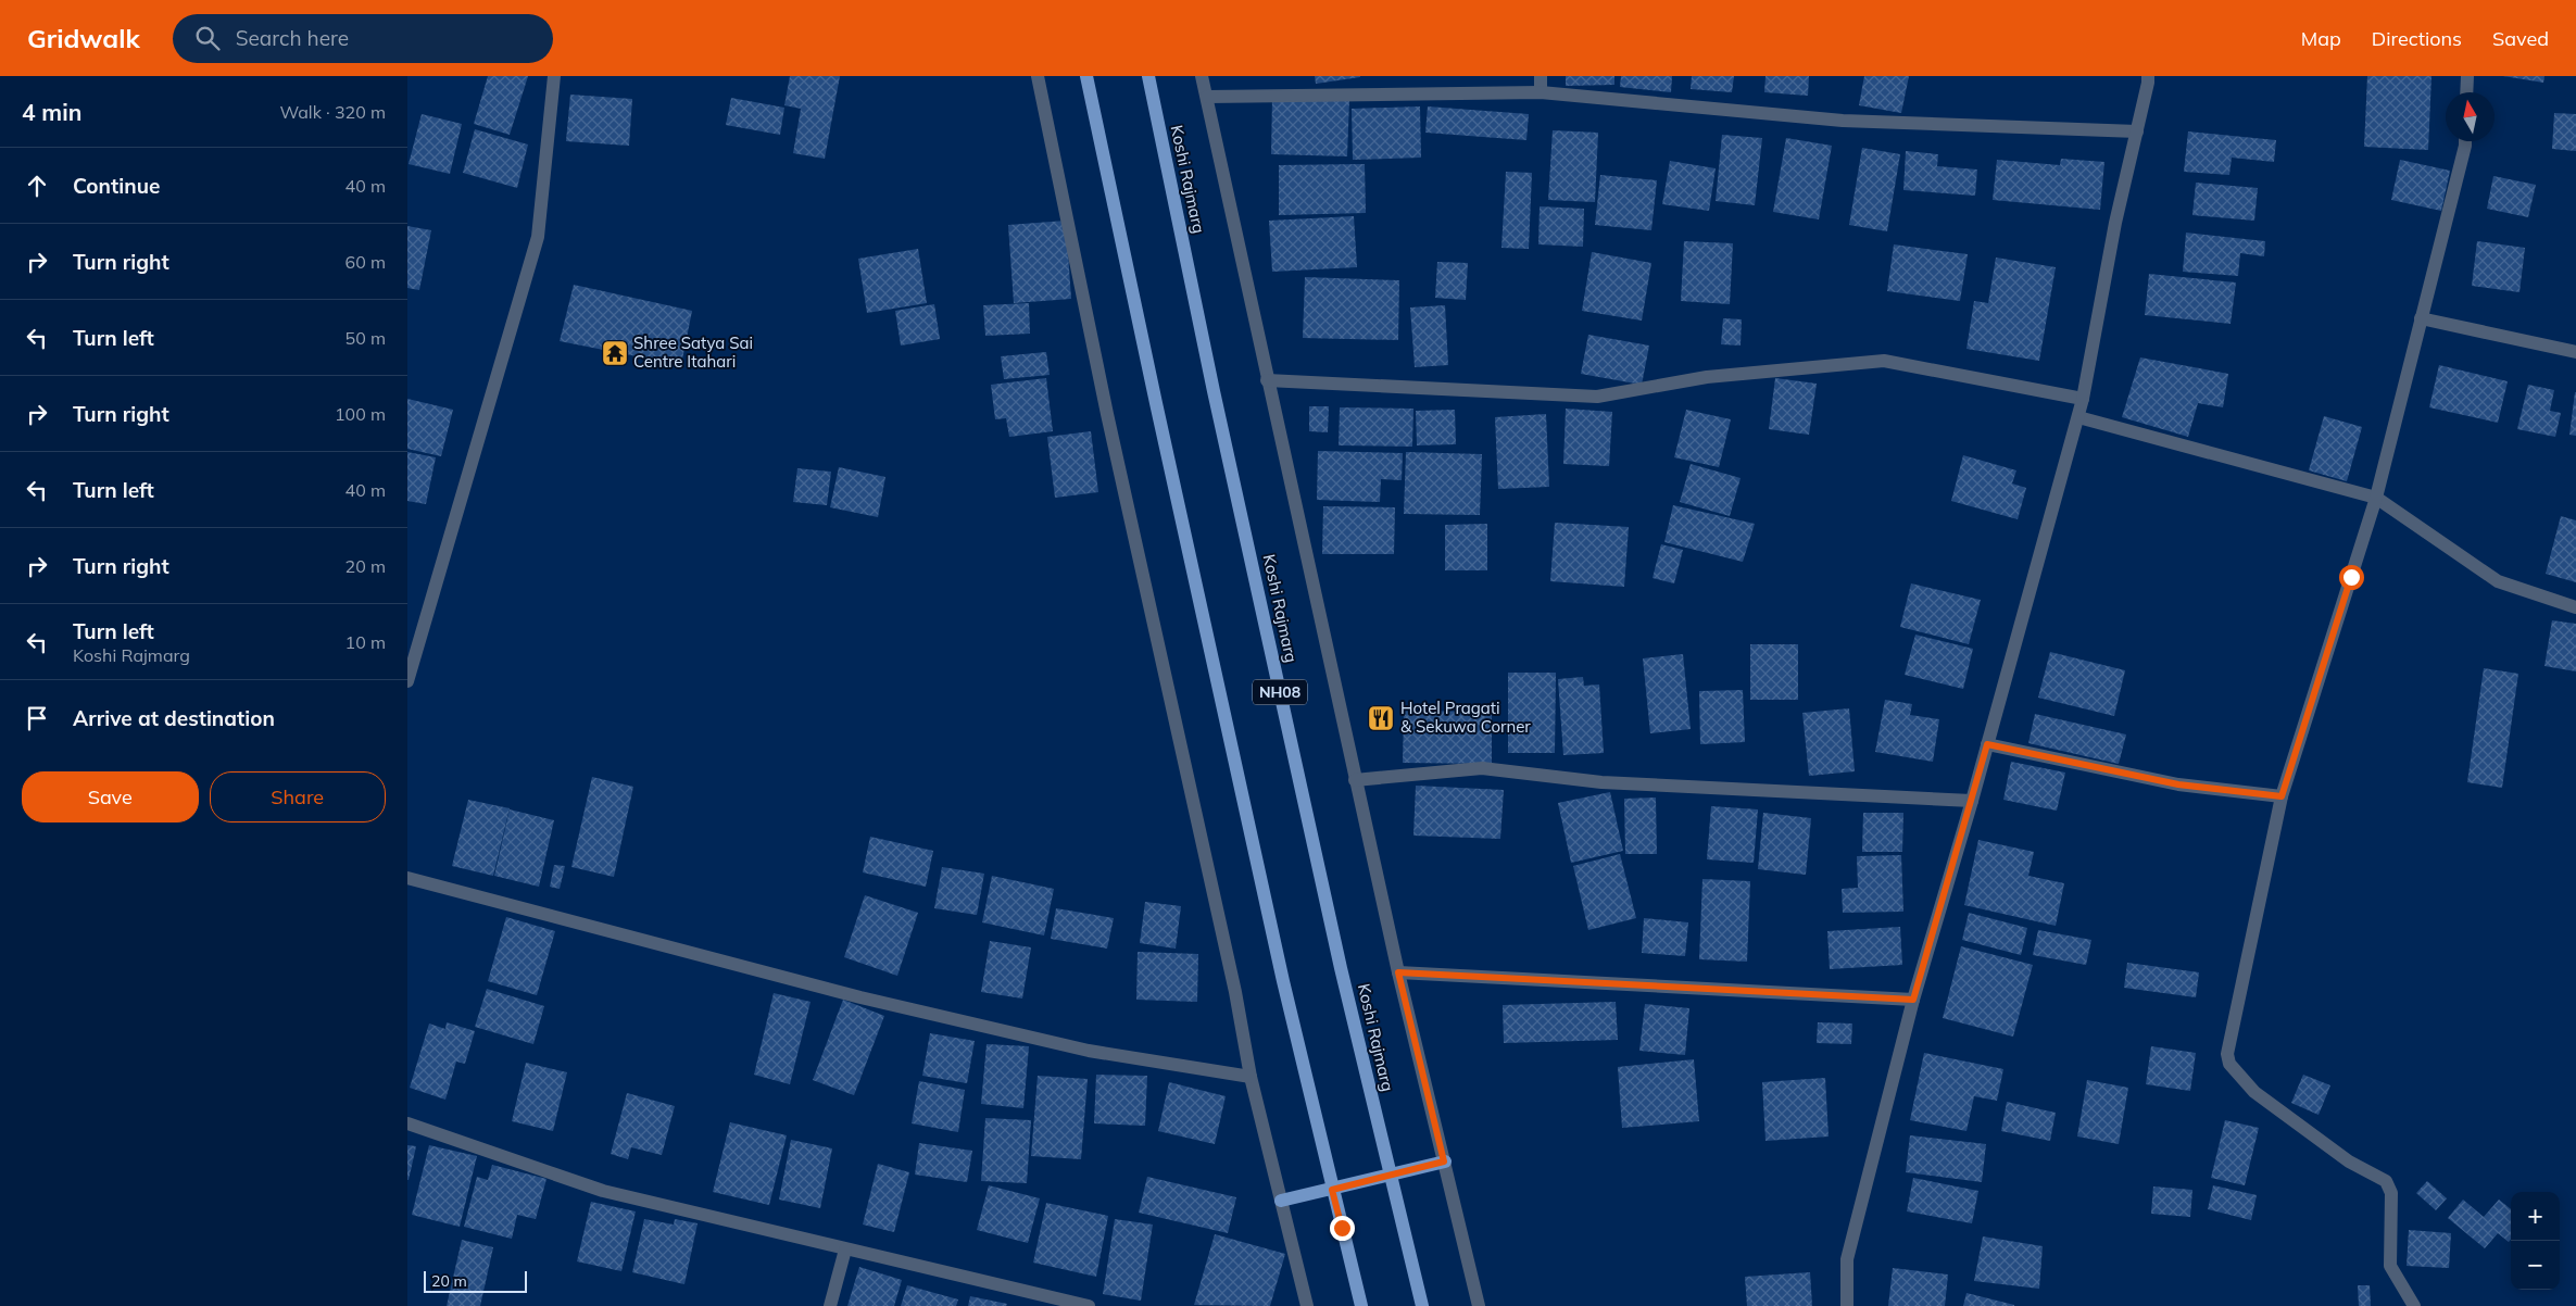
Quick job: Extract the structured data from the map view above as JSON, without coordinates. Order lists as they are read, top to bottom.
{
  "streets": {
    "main road": ["Koshi Rajmarg", "NH08"]
  },
  "places": {
    "temple": ["Shree Satya Sai Centre Itahari"],
    "restaurant": ["Hotel Pragati & Sekuwa Corner"]
  },
  "scale_bar": "20 m",
  "north": "top",
  "page": {
    "header": "Gridwalk",
    "search": "Search here",
    "nav": ["Map", "Directions", "Saved"],
    "heading": ["4 min", "Walk · 320 m"],
    "list": [
      ["Continue", "40 m"],
      ["Turn right", "60 m"],
      ["Turn left", "50 m"],
      ["Turn right", "100 m"],
      ["Turn left", "40 m"],
      ["Turn right", "20 m"],
      ["Turn left", "Koshi Rajmarg", "10 m"],
      "Arrive at destination"
    ],
    "buttons": ["Save", "Share"],
    "map_buttons": ["+", "−"],
    "scale": "20 m"
  }
}
